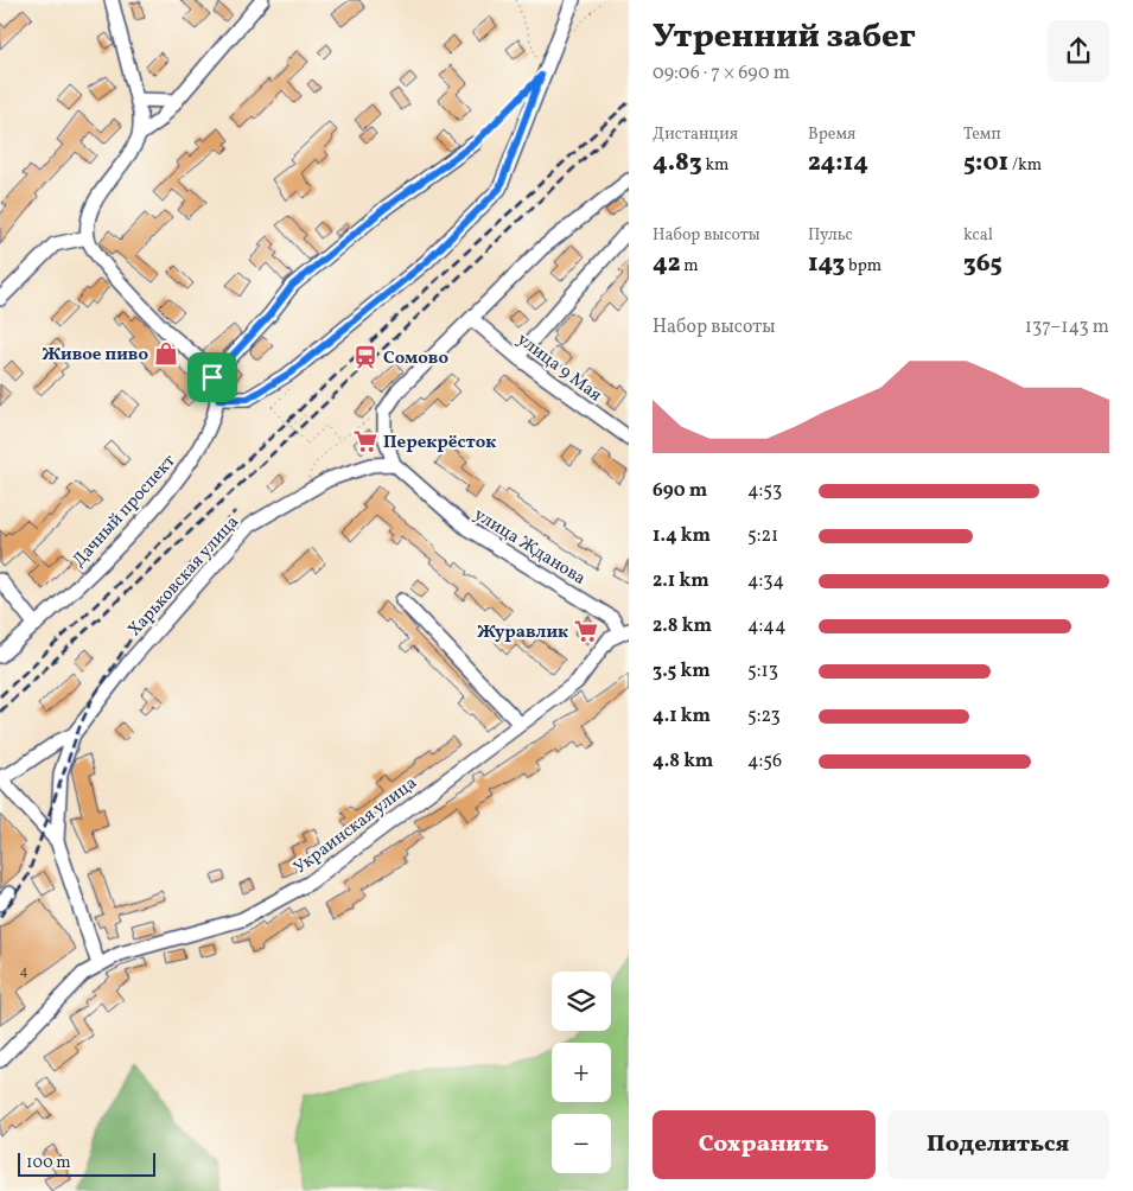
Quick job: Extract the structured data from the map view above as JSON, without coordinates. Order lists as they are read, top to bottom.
{
  "streets": {
    "street": [
      "улица 9 Мая",
      "Дачный проспект",
      "улица Жданова",
      "Харьковская улица",
      "Украинская улица"
    ]
  },
  "crossings": [
    ["улица Жданова", "Харьковская улица"],
    ["улица Жданова", "Украинская улица"]
  ],
  "places": {
    "shop": ["Живое пиво"],
    "station": ["Сомово"],
    "supermarket": ["Перекрёсток", "Журавлик"]
  },
  "house_numbers": ["4"],
  "scale_bar": "100 m",
  "page": {
    "heading": ["Утренний забег", "09:06 · 7 × 690 m"],
    "stats": [
      ["Дистанция", "4.83 km"],
      ["Время", "24:14"],
      ["Темп", "5:01 /km"],
      ["Набор высоты", "42 m"],
      ["Пульс", "143 bpm"],
      ["kcal", "365"]
    ],
    "chart": ["Набор высоты", "137–143 m"],
    "list": [
      {
        "name": "690 m",
        "note": "4:53"
      },
      {
        "name": "1.4 km",
        "note": "5:21"
      },
      {
        "name": "2.1 km",
        "note": "4:34"
      },
      {
        "name": "2.8 km",
        "note": "4:44"
      },
      {
        "name": "3.5 km",
        "note": "5:13"
      },
      {
        "name": "4.1 km",
        "note": "5:23"
      },
      {
        "name": "4.8 km",
        "note": "4:56"
      }
    ],
    "map_buttons": ["+", "−"],
    "buttons": ["Сохранить", "Поделиться"],
    "scale": "100 m"
  }
}
